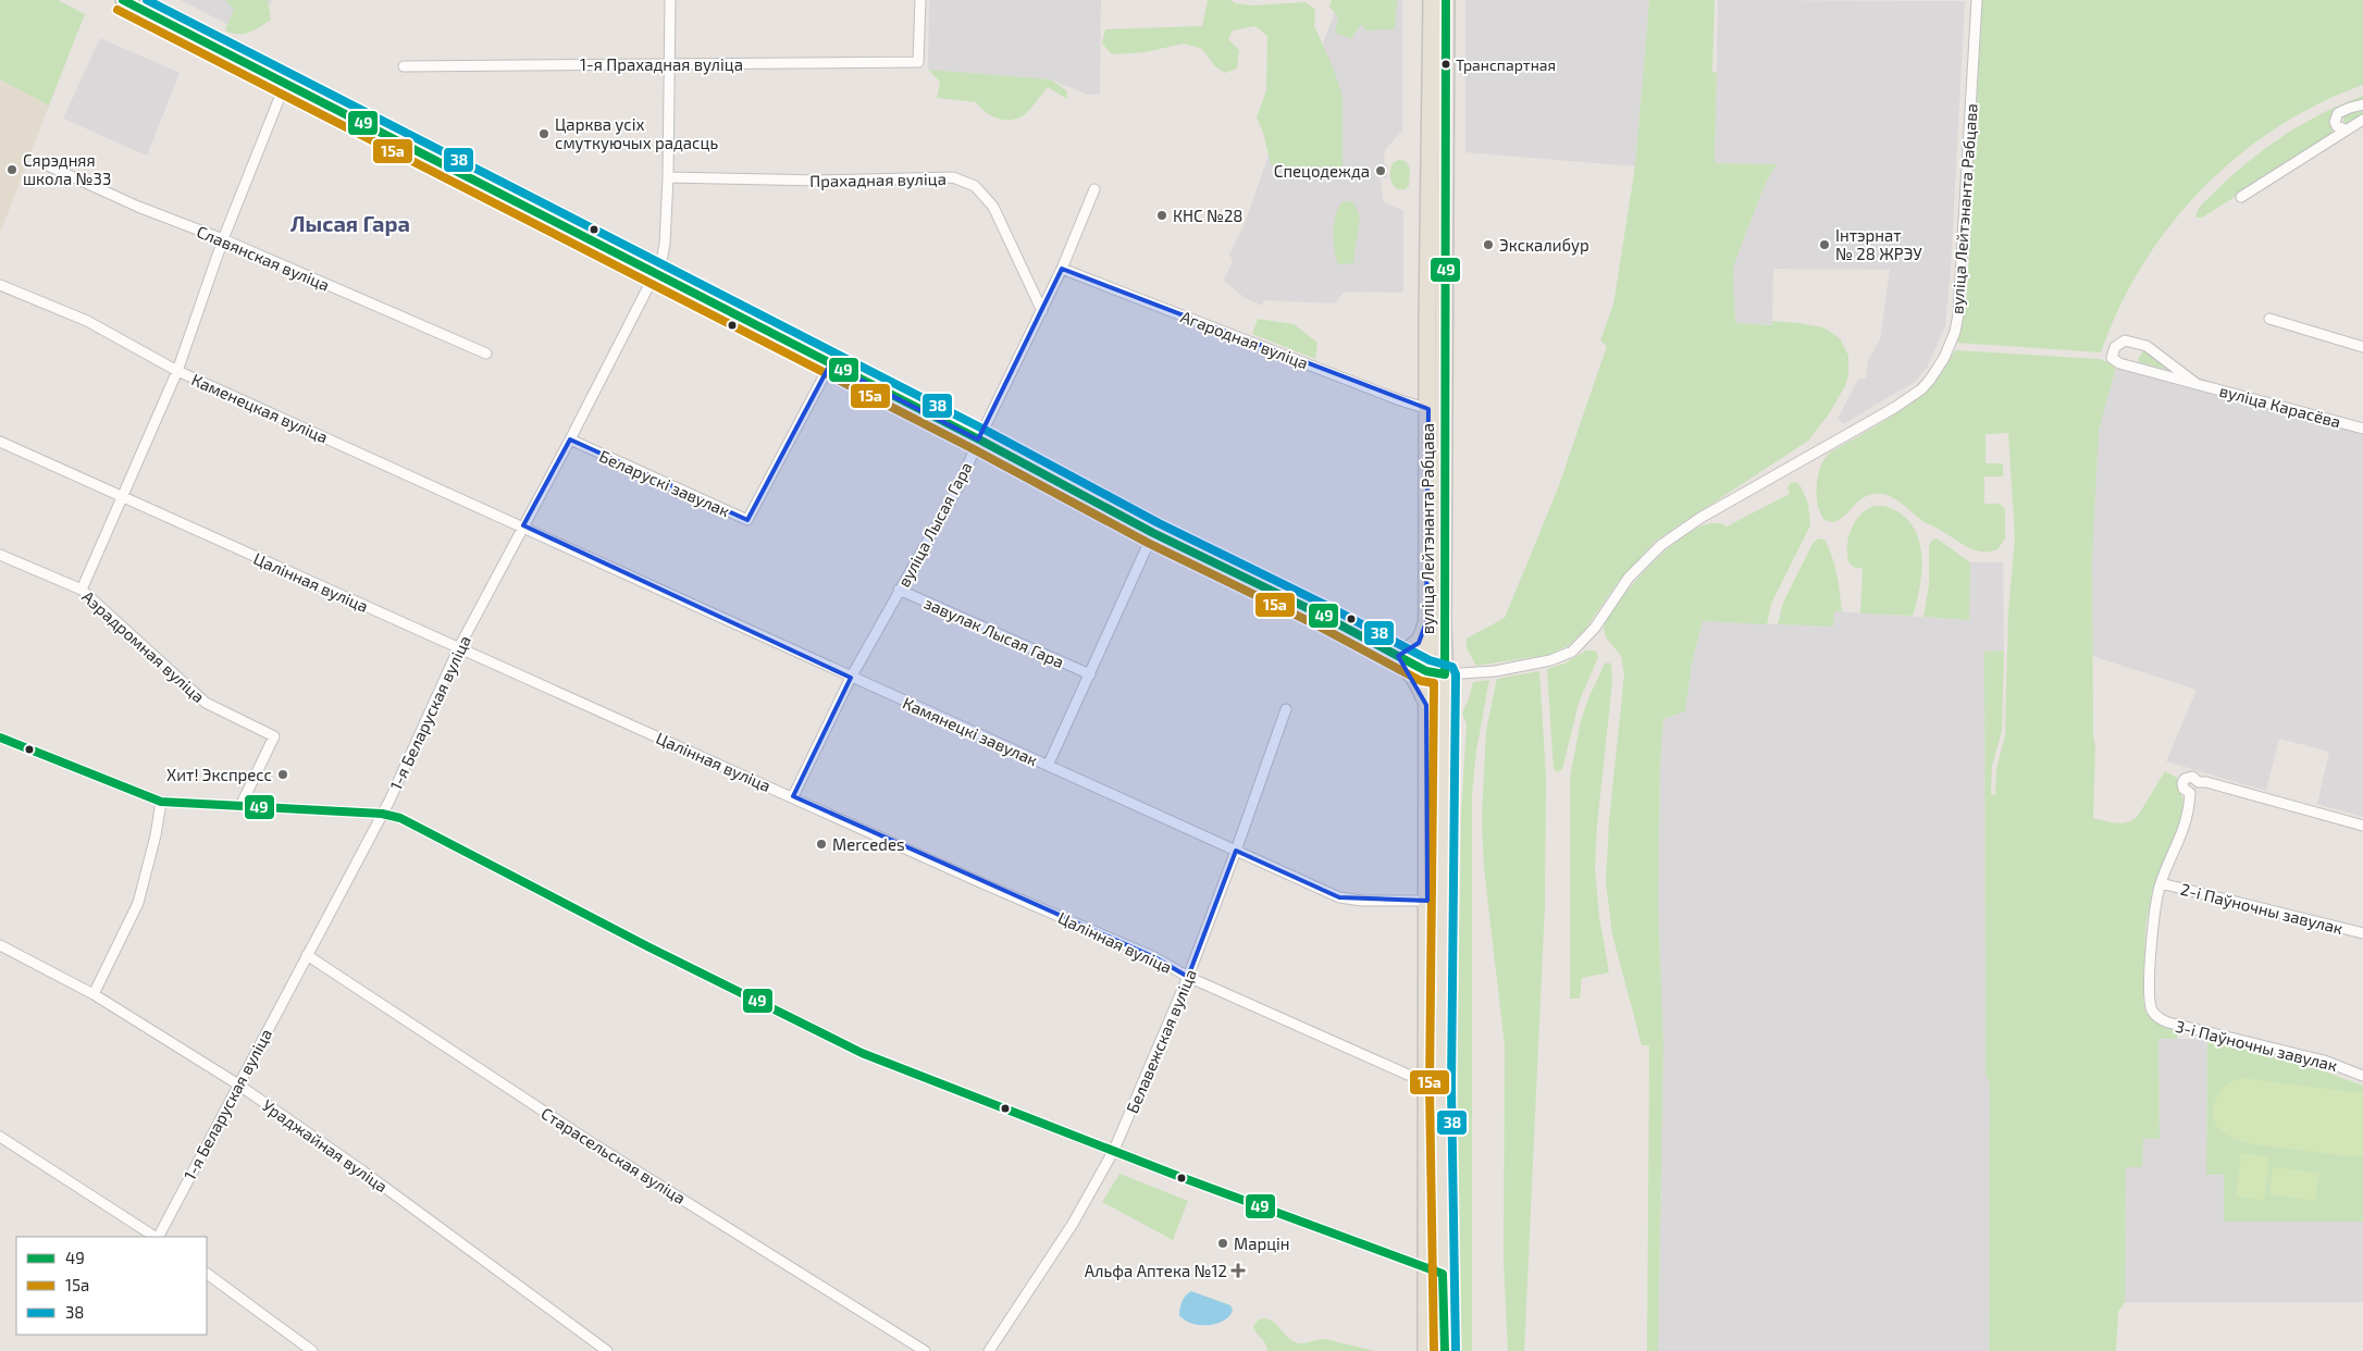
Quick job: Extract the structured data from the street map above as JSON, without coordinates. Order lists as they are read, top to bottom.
{
  "streets": {
    "highway": ["вуліца Лейтэнанта Рабцава"],
    "street": [
      "1-я Прахадная вуліца",
      "Прахадная вуліца",
      "Славянская вуліца",
      "Агародная вуліца",
      "вуліца Карасёва",
      "Каменецкая вуліца",
      "Беларускі завулак",
      "вуліца Лысая Гара",
      "Цалінная вуліца",
      "завулак Лысая Гара",
      "Аэрадромная вуліца",
      "1-я Беларуская вуліца",
      "Камянецкі завулак",
      "2-і Паўночны завулак",
      "Белавежская вуліца",
      "3-і Паўночны завулак",
      "Ураджайная вуліца",
      "Старасельская вуліца"
    ]
  },
  "crossings": [
    ["1-я Прахадная вуліца", "1-я Беларуская вуліца"],
    ["Прахадная вуліца", "вуліца Лысая Гара"],
    ["Прахадная вуліца", "1-я Беларуская вуліца"],
    ["вуліца Лейтэнанта Рабцава", "Агародная вуліца"],
    ["вуліца Лейтэнанта Рабцава", "Цалінная вуліца"],
    ["вуліца Лейтэнанта Рабцава", "Камянецкі завулак"],
    ["Агародная вуліца", "вуліца Лысая Гара"],
    ["Каменецкая вуліца", "1-я Беларуская вуліца"],
    ["Каменецкая вуліца", "Камянецкі завулак"],
    ["Беларускі завулак", "1-я Беларуская вуліца"],
    ["вуліца Лысая Гара", "Цалінная вуліца"],
    ["вуліца Лысая Гара", "завулак Лысая Гара"],
    ["вуліца Лысая Гара", "Камянецкі завулак"],
    ["Цалінная вуліца", "1-я Беларуская вуліца"],
    ["Цалінная вуліца", "Белавежская вуліца"],
    ["1-я Беларуская вуліца", "Камянецкі завулак"],
    ["1-я Беларуская вуліца", "Ураджайная вуліца"],
    ["1-я Беларуская вуліца", "Старасельская вуліца"],
    ["Камянецкі завулак", "Белавежская вуліца"],
    ["2-і Паўночны завулак", "3-і Паўночны завулак"]
  ],
  "districts": ["Лысая Гара"],
  "places": {
    "other": [
      "Транспартная",
      "Царква усіх смуткуючых радасць",
      "Сярэдняя школа №33",
      "Спецодежда",
      "КНС №28",
      "Экскалибур",
      "Інтэрнат № 28 ЖРЭУ",
      "Хит! Экспресс",
      "Mercedes",
      "Марцін"
    ],
    "health": ["Альфа Аптека №12"]
  },
  "lines": ["transit line 49", "transit line 38", "transit line 15а"],
  "legend": ["49", "15а", "38"]
}
